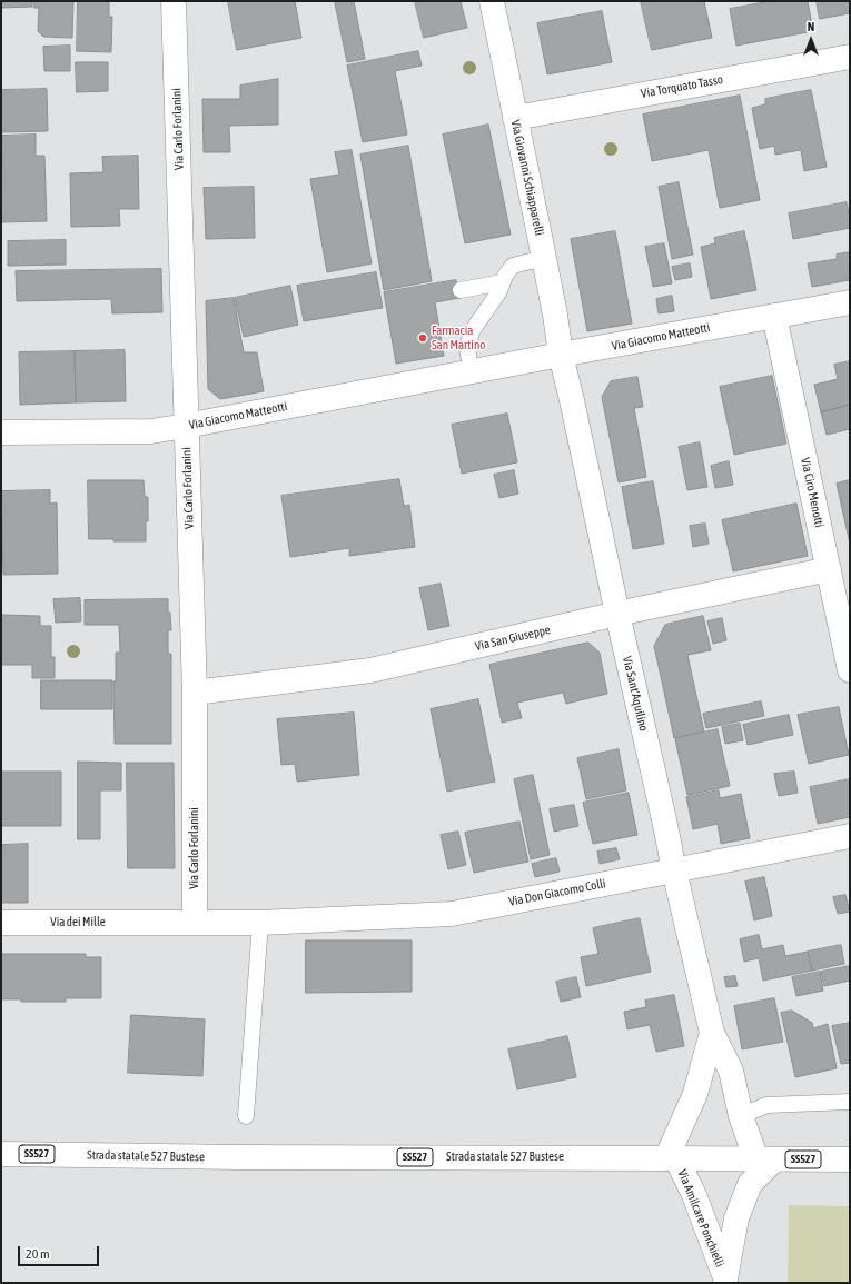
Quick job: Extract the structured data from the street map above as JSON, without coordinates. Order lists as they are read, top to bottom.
{
  "streets": {
    "street": [
      "Via Torquato Tasso",
      "Via Carlo Forlanini",
      "Via Giovanni Schiapparelli",
      "Via Giacomo Matteotti",
      "Via Ciro Menotti",
      "Via San Giuseppe",
      "Via Sant'Aquilino",
      "Via Don Giacomo Colli",
      "Via dei Mille",
      "SS527",
      "Strada statale 527 Bustese",
      "Via Amilcare Ponchielli"
    ]
  },
  "crossings": [
    ["Via Torquato Tasso", "Via Giovanni Schiapparelli"],
    ["Via Carlo Forlanini", "Via Giacomo Matteotti"],
    ["Via Carlo Forlanini", "Via San Giuseppe"],
    ["Via Carlo Forlanini", "Via Don Giacomo Colli"],
    ["Via Giovanni Schiapparelli", "Via Giacomo Matteotti"],
    ["Via Giovanni Schiapparelli", "Via Sant'Aquilino"],
    ["Via Giacomo Matteotti", "Via Ciro Menotti"],
    ["Via Giacomo Matteotti", "Via Sant'Aquilino"],
    ["Via Ciro Menotti", "Via San Giuseppe"],
    ["Via San Giuseppe", "Via Sant'Aquilino"],
    ["Via Sant'Aquilino", "Via Don Giacomo Colli"],
    ["Via Sant'Aquilino", "Strada statale 527 Bustese"],
    ["Via Sant'Aquilino", "Via Amilcare Ponchielli"],
    ["Via Don Giacomo Colli", "Via dei Mille"],
    ["Strada statale 527 Bustese", "Via Amilcare Ponchielli"]
  ],
  "places": ["Farmacia San Martino"],
  "scale_bar": "20 m",
  "north": "top"
}
